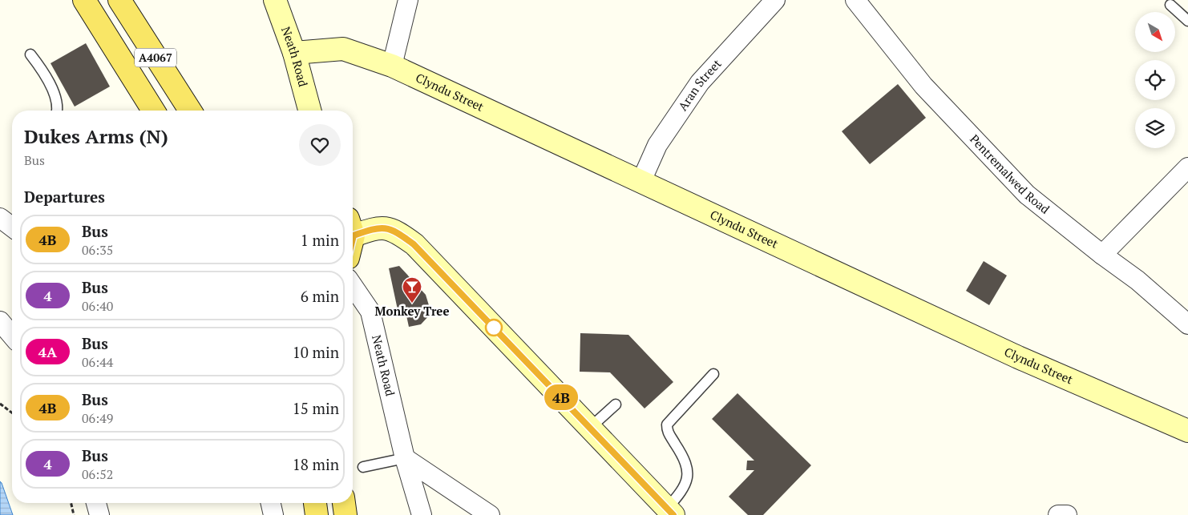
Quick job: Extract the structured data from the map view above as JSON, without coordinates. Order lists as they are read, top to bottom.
{
  "streets": {
    "main road": ["A4067"],
    "street": [
      "Neath Road",
      "Aran Street",
      "Clyndu Street",
      "Pentremalwed Road"
    ]
  },
  "crossings": [
    ["Neath Road", "Clyndu Street"],
    ["Aran Street", "Clyndu Street"]
  ],
  "places": {
    "bar": ["Monkey Tree"]
  },
  "lines": ["bus line 4B"],
  "north": "bottom right",
  "page": {
    "on_map": "4B",
    "heading": [
      ["Dukes Arms (N)", "Bus"],
      "Departures"
    ],
    "list": [
      {
        "mark": "4B",
        "name": "Bus",
        "note": "06:35",
        "value": "1 min"
      },
      {
        "mark": "4",
        "name": "Bus",
        "note": "06:40",
        "value": "6 min"
      },
      {
        "mark": "4A",
        "name": "Bus",
        "note": "06:44",
        "value": "10 min"
      },
      {
        "mark": "4B",
        "name": "Bus",
        "note": "06:49",
        "value": "15 min"
      },
      {
        "mark": "4",
        "name": "Bus",
        "note": "06:52",
        "value": "18 min"
      }
    ]
  }
}
